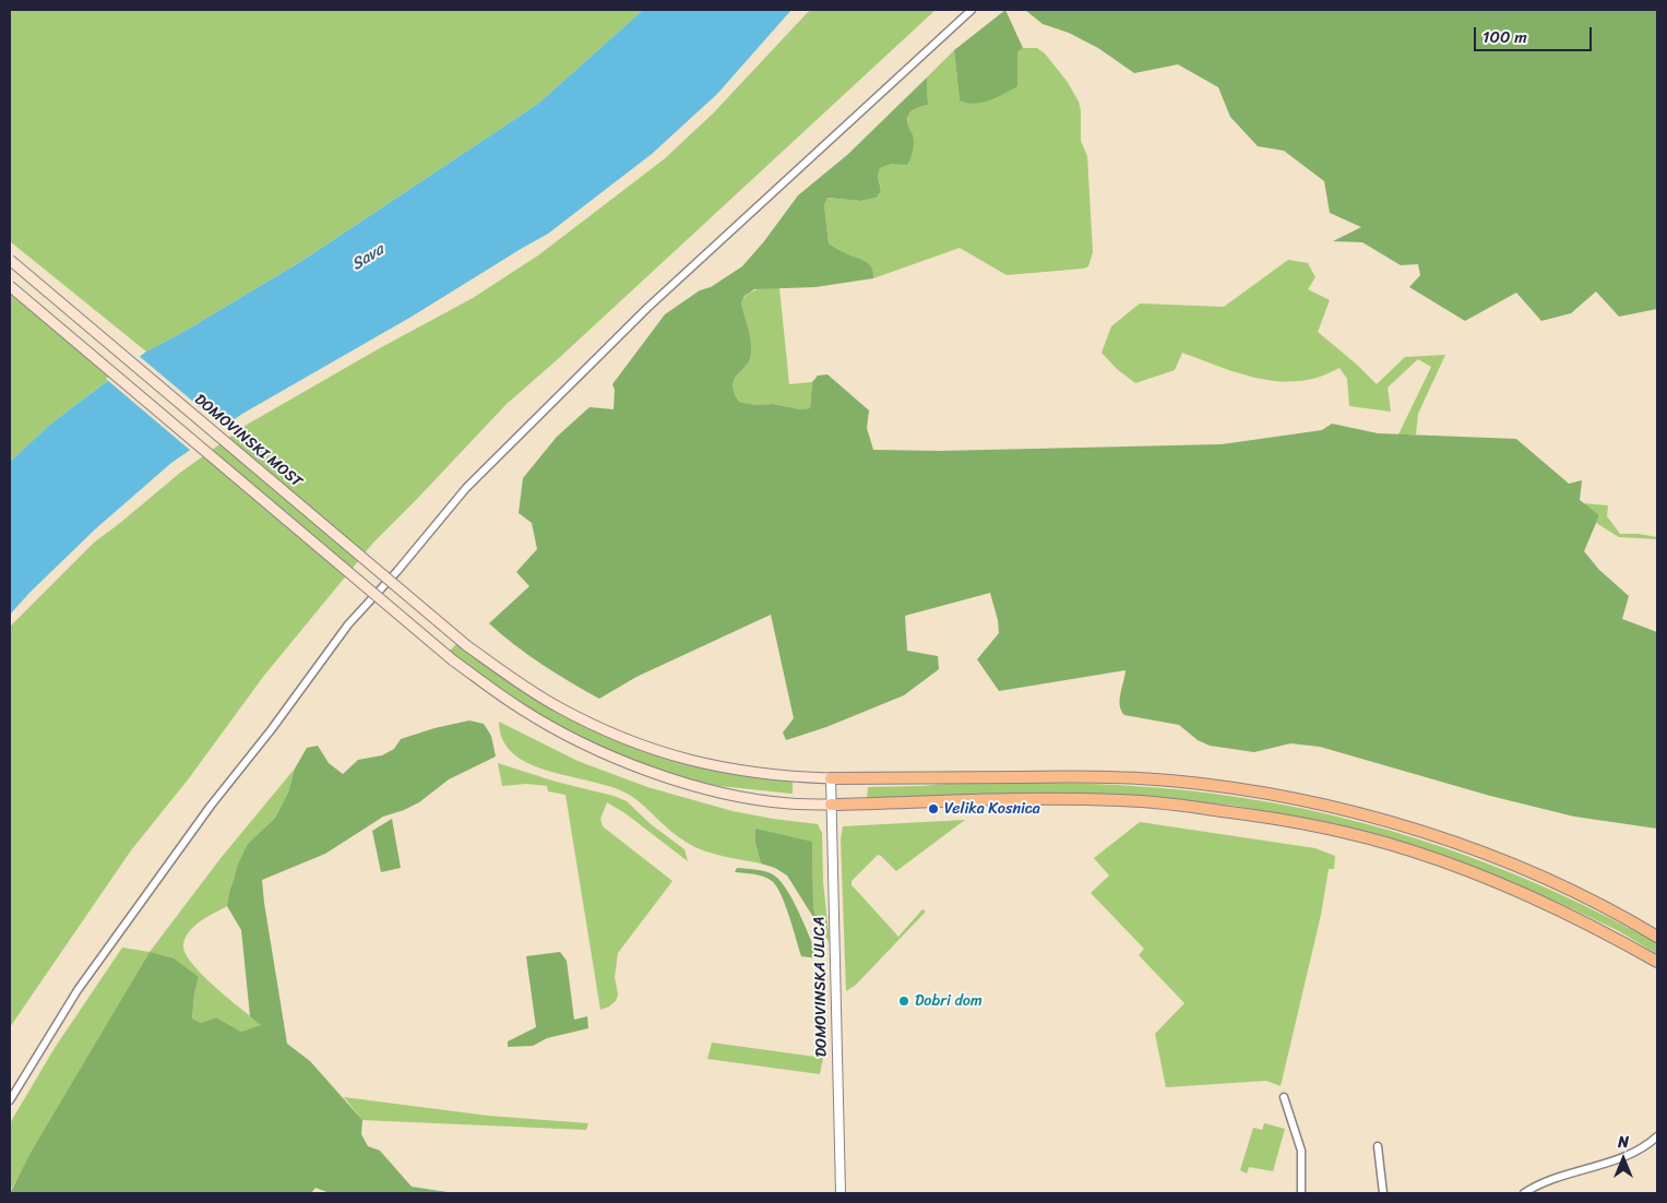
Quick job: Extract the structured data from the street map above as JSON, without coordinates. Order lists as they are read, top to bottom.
{
  "streets": {
    "main road": ["DOMOVINSKI MOST"],
    "street": ["DOMOVINSKA ULICA"]
  },
  "crossings": [
    ["DOMOVINSKI MOST", "DOMOVINSKA ULICA"]
  ],
  "water": ["Sava"],
  "places": ["Velika Kosnica", "Dobri dom"],
  "scale_bar": "100 m",
  "north": "top"
}
